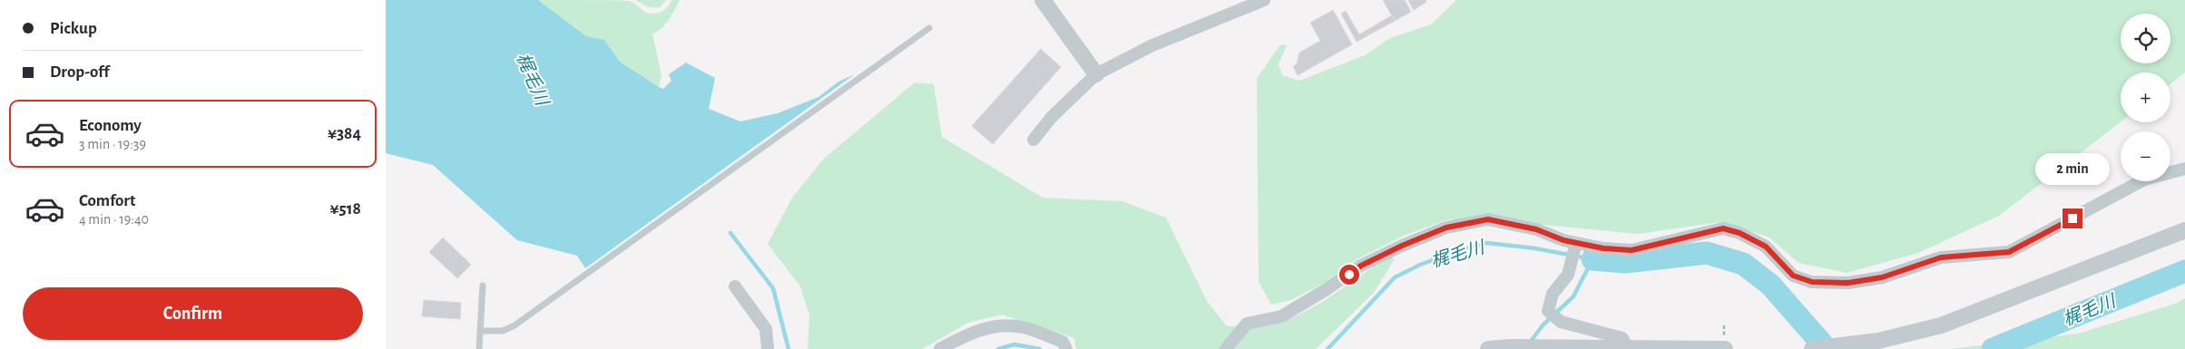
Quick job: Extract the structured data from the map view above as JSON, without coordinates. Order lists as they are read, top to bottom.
{
  "water": ["梶毛川"],
  "page": {
    "banner": ["Pickup", "Drop-off"],
    "map_buttons": ["+", "−"],
    "list": [
      {
        "name": "Economy",
        "note": "3 min · 19:39",
        "value": "¥384"
      },
      {
        "name": "Comfort",
        "note": "4 min · 19:40",
        "value": "¥518"
      }
    ],
    "bubble": "2 min",
    "buttons": "Confirm"
  }
}
